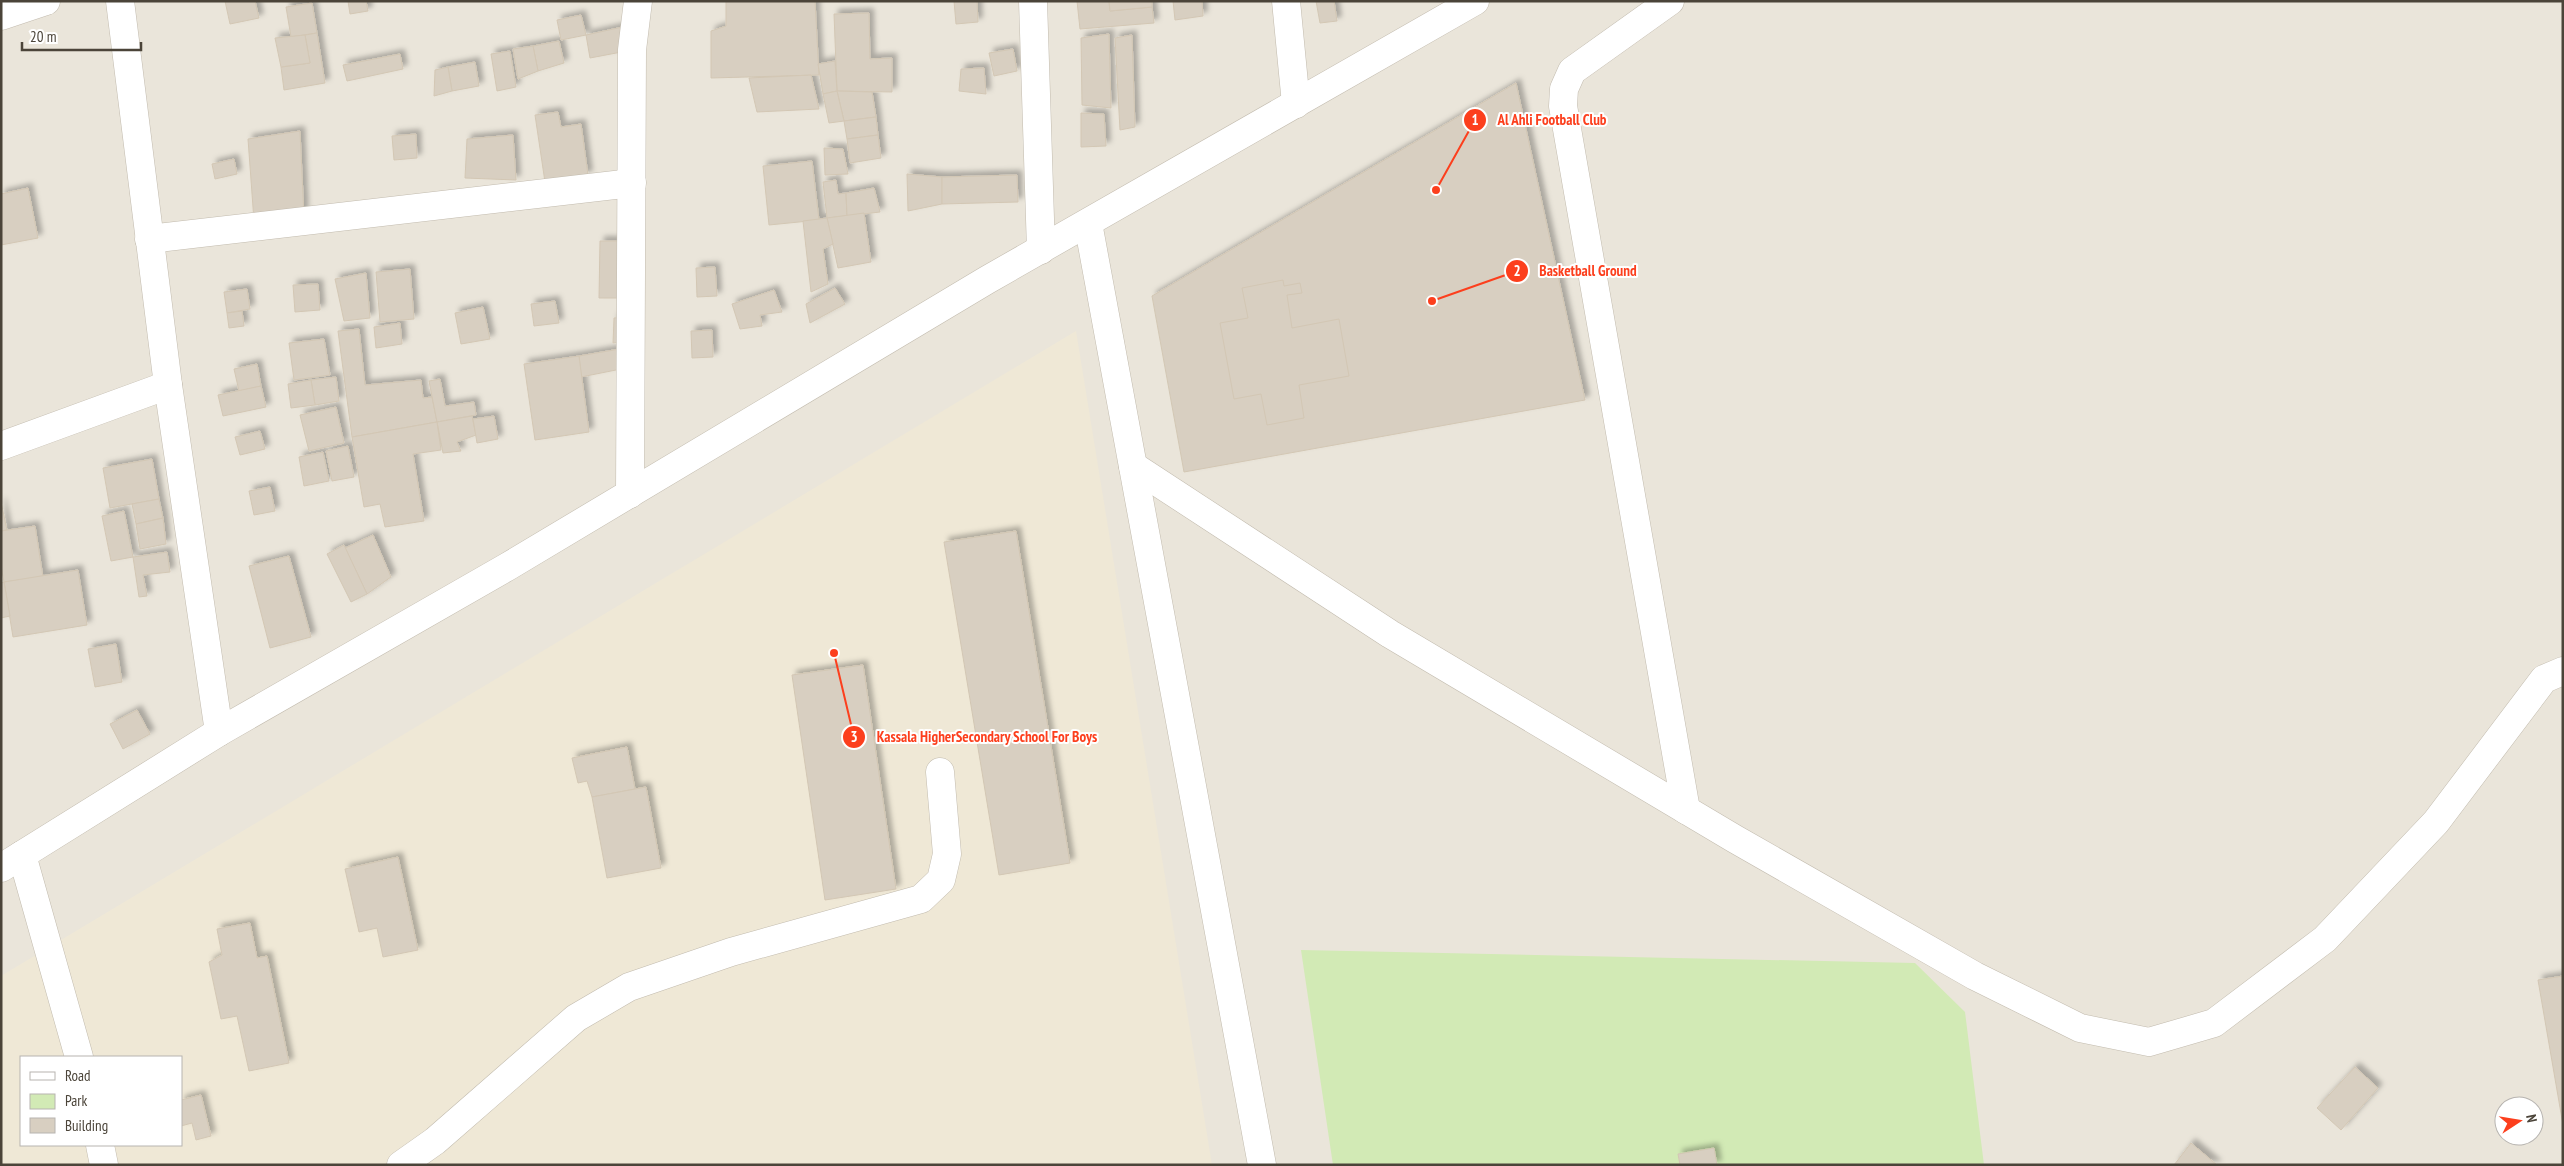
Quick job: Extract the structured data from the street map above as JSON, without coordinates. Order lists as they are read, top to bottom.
{
  "places": ["Al Ahli Football Club", "Basketball Ground", "Kassala HigherSecondary School For Boys"],
  "legend": ["Road", "Park", "Building"],
  "scale_bar": "20 m",
  "north": "right"
}
